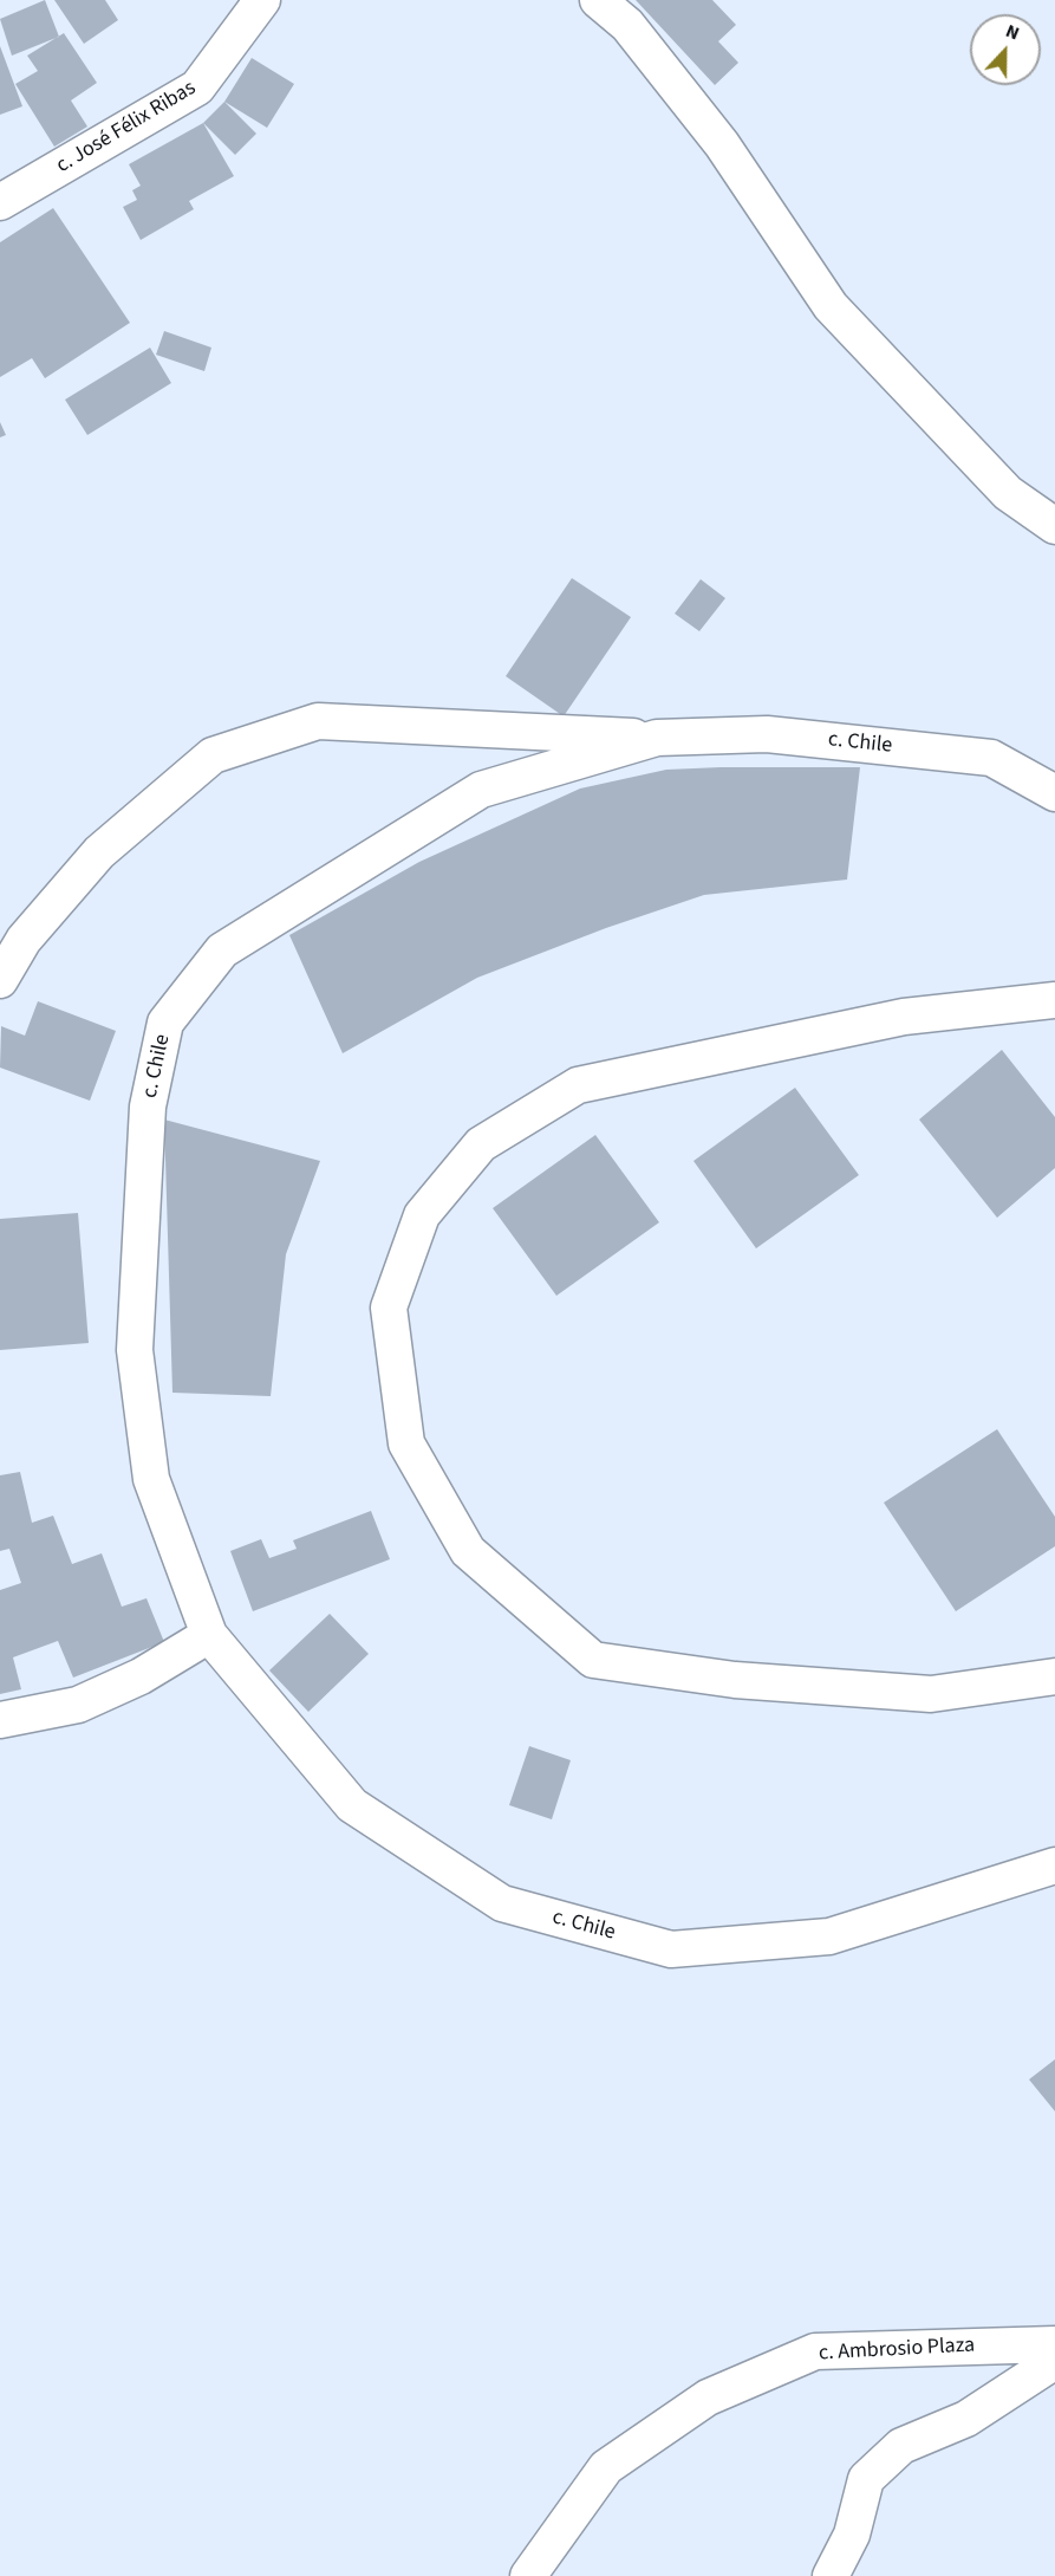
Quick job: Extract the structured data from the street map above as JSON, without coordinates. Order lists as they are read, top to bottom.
{
  "streets": {
    "street": ["c. José Félix Ribas", "c. Chile", "c. Ambrosio Plaza"]
  },
  "north": "top"
}
